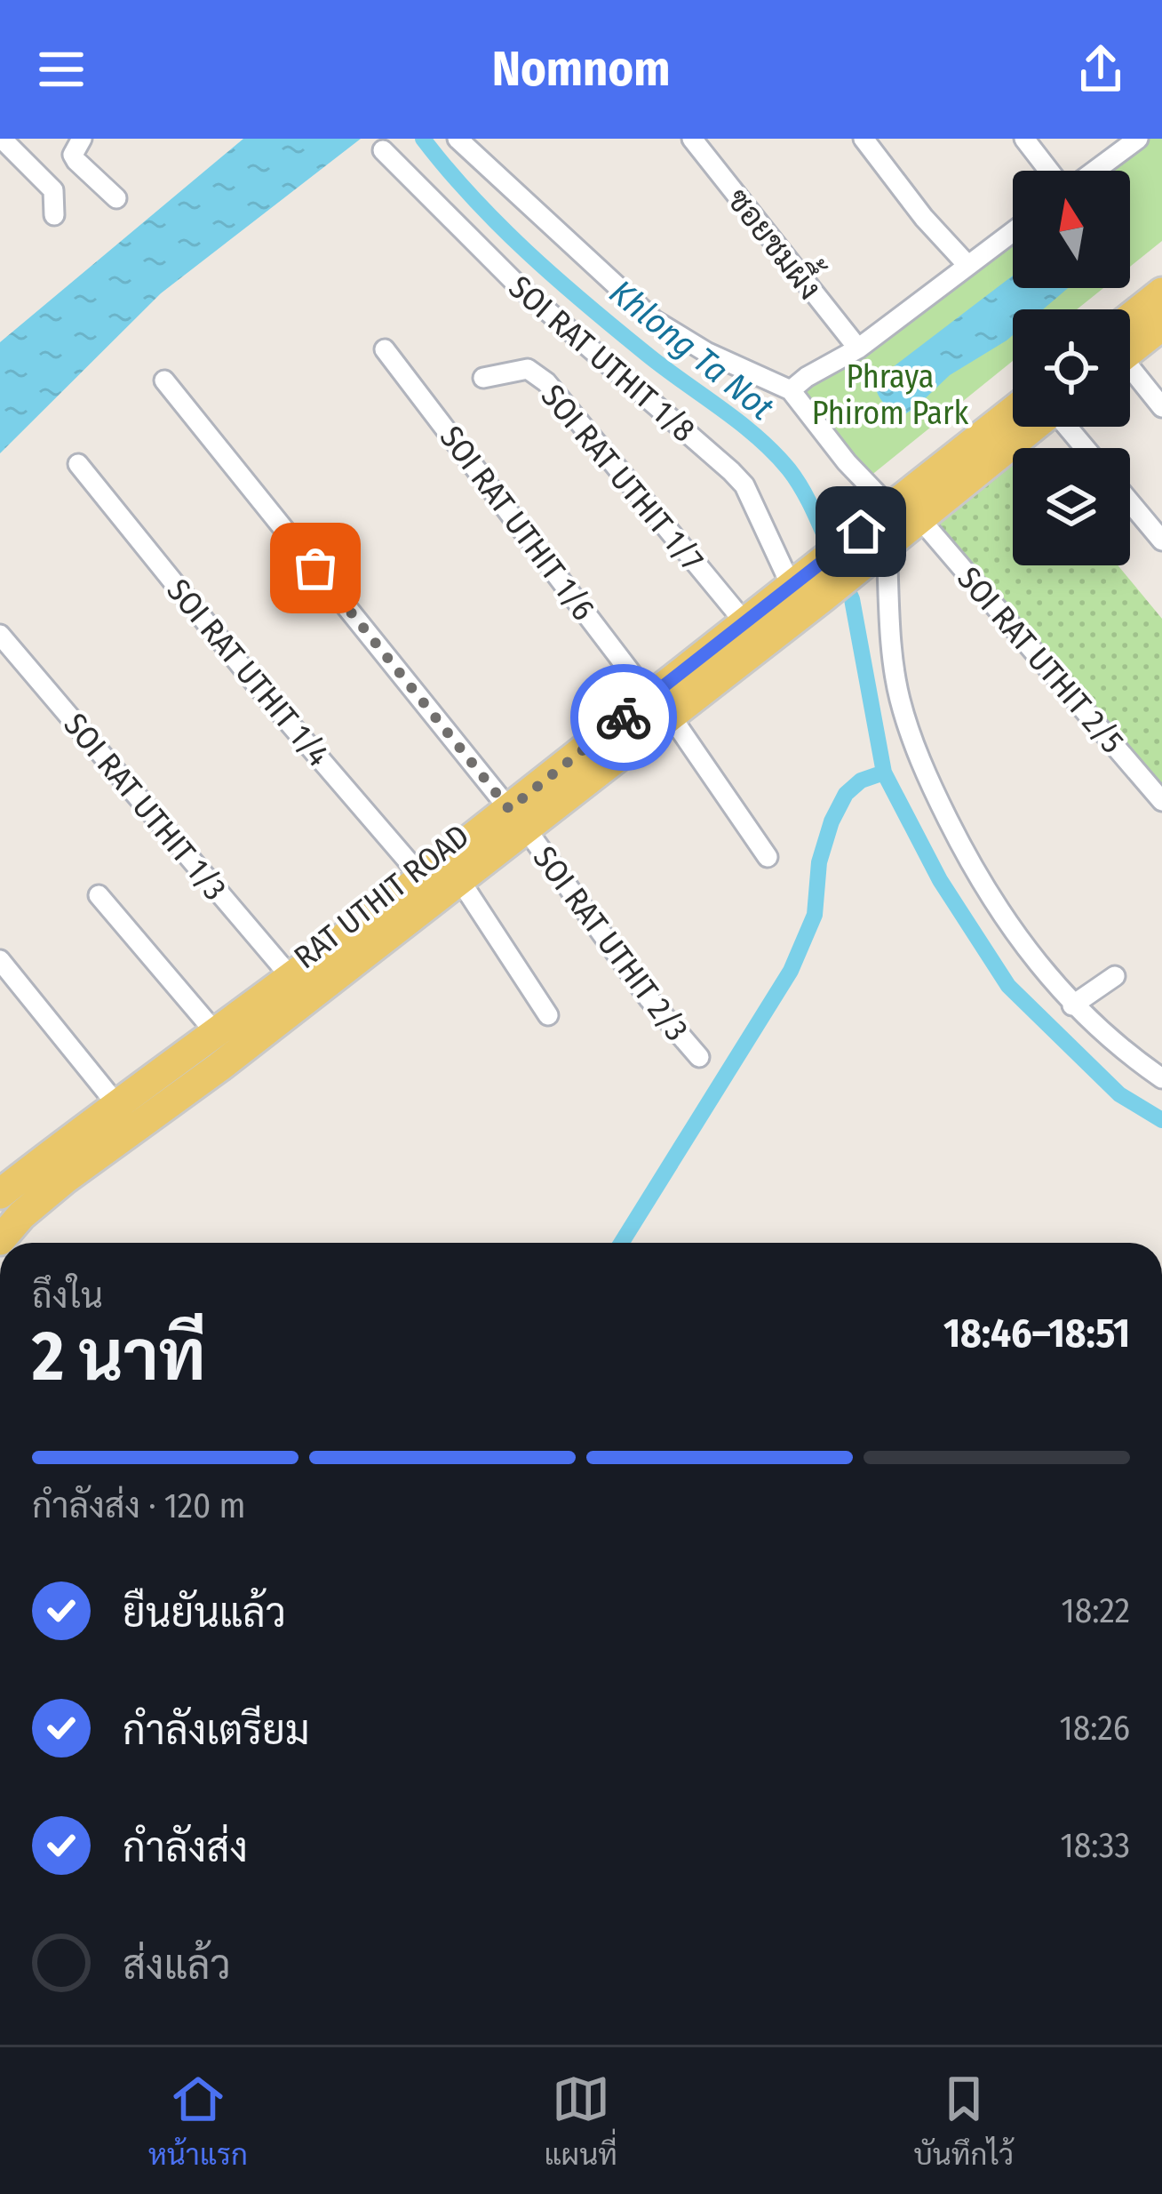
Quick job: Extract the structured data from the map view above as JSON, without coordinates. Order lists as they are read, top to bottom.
{
  "streets": {
    "main road": ["RAT UTHIT ROAD"],
    "street": [
      "ซอยชมผึ้ง",
      "SOI RAT UTHIT 1/8",
      "SOI RAT UTHIT 1/7",
      "SOI RAT UTHIT 1/6",
      "SOI RAT UTHIT 2/5",
      "SOI RAT UTHIT 1/4",
      "SOI RAT UTHIT 1/3",
      "SOI RAT UTHIT 2/3"
    ]
  },
  "crossings": [
    ["SOI RAT UTHIT 1/8", "RAT UTHIT ROAD"],
    ["SOI RAT UTHIT 1/7", "RAT UTHIT ROAD"],
    ["SOI RAT UTHIT 1/6", "RAT UTHIT ROAD"],
    ["SOI RAT UTHIT 2/5", "RAT UTHIT ROAD"],
    ["SOI RAT UTHIT 1/4", "RAT UTHIT ROAD"],
    ["SOI RAT UTHIT 1/3", "RAT UTHIT ROAD"],
    ["RAT UTHIT ROAD", "SOI RAT UTHIT 2/3"]
  ],
  "water": ["Khlong Ta Not"],
  "parks": ["Phraya Phirom Park"],
  "north": "top",
  "page": {
    "header": "Nomnom",
    "heading": ["2 นาที", "ถึงใน", "18:46–18:51"],
    "bar": "กำลังส่ง · 120 m",
    "list": [
      ["ยืนยันแล้ว", "18:22"],
      ["กำลังเตรียม", "18:26"],
      ["กำลังส่ง", "18:33"],
      "ส่งแล้ว"
    ],
    "tabs": ["หน้าแรก", "แผนที่", "บันทึกไว้"]
  }
}
